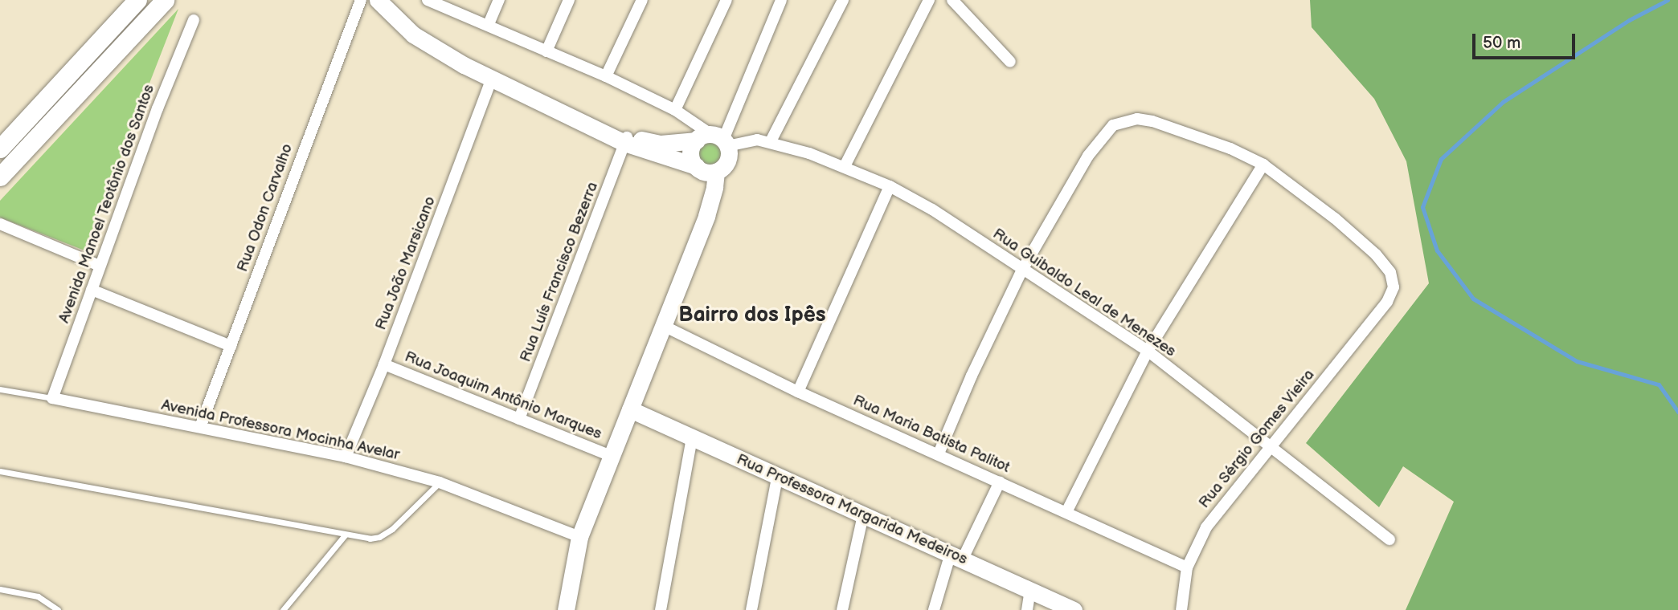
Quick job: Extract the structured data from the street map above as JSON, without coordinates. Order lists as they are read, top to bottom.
{
  "streets": {
    "main road": ["Rua Professora Margarida Medeiros"],
    "street": [
      "Avenida Manoel Teotônio dos Santos",
      "Rua Odon Carvalho",
      "Rua João Marsicano",
      "Rua Luís Francisco Bezerra",
      "Rua Guibaldo Leal de Menezes",
      "Rua Joaquim Antônio Marques",
      "Avenida Professora Mocinha Avelar",
      "Rua Maria Batista Palitot",
      "Rua Sérgio Gomes Vieira"
    ]
  },
  "crossings": [
    ["Avenida Manoel Teotônio dos Santos", "Avenida Professora Mocinha Avelar"],
    ["Rua Odon Carvalho", "Avenida Professora Mocinha Avelar"],
    ["Rua João Marsicano", "Rua Joaquim Antônio Marques"],
    ["Rua João Marsicano", "Avenida Professora Mocinha Avelar"],
    ["Rua Luís Francisco Bezerra", "Rua Joaquim Antônio Marques"],
    ["Rua Guibaldo Leal de Menezes", "Rua Sérgio Gomes Vieira"],
    ["Rua Maria Batista Palitot", "Rua Sérgio Gomes Vieira"]
  ],
  "districts": ["Bairro dos Ipês"],
  "scale_bar": "50 m"
}
